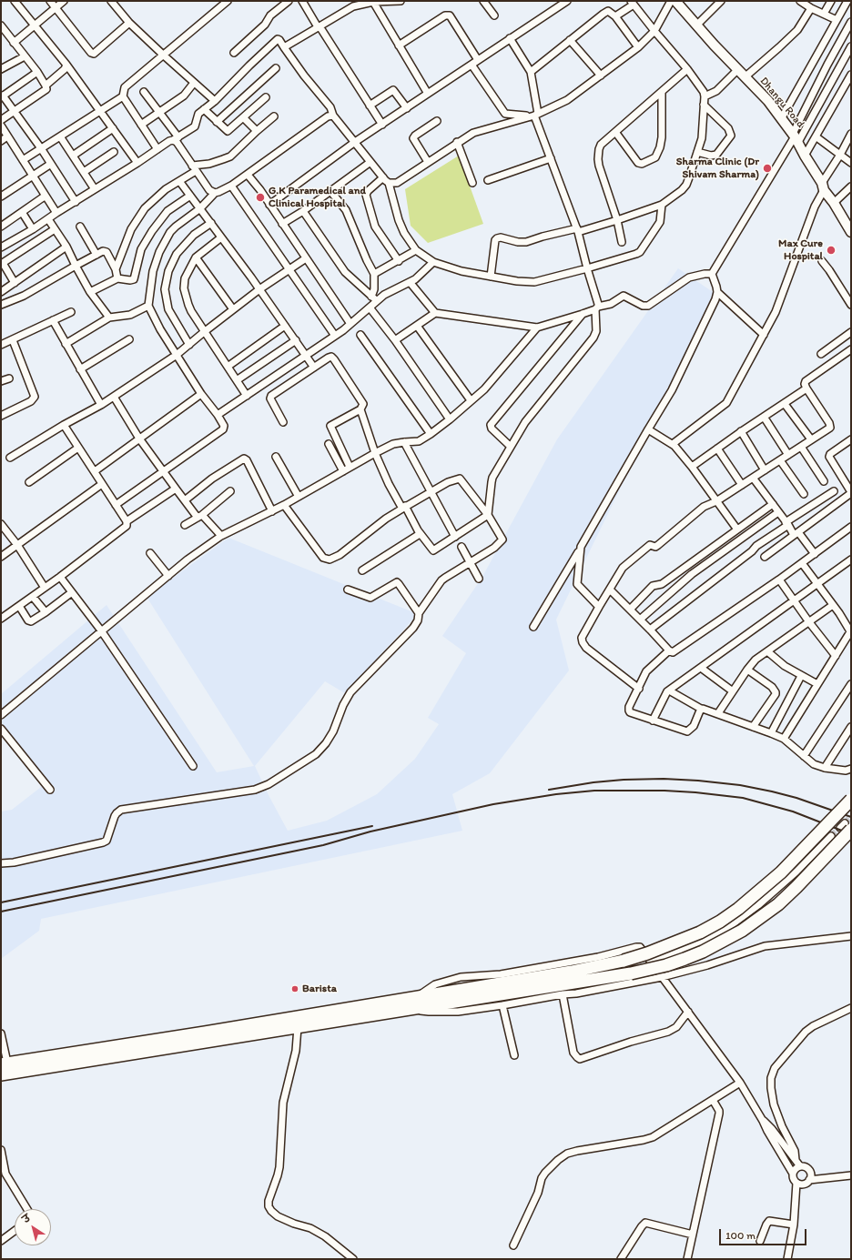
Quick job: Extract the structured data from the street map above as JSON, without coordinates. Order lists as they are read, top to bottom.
{
  "streets": {
    "street": ["Dhangu Road"]
  },
  "places": [
    "Sharma Clinic (Dr Shivam Sharma)",
    "G.K Paramedical and Clinical Hospital",
    "Max Cure Hospital",
    "Barista"
  ],
  "scale_bar": "100 m",
  "north": "top left"
}
